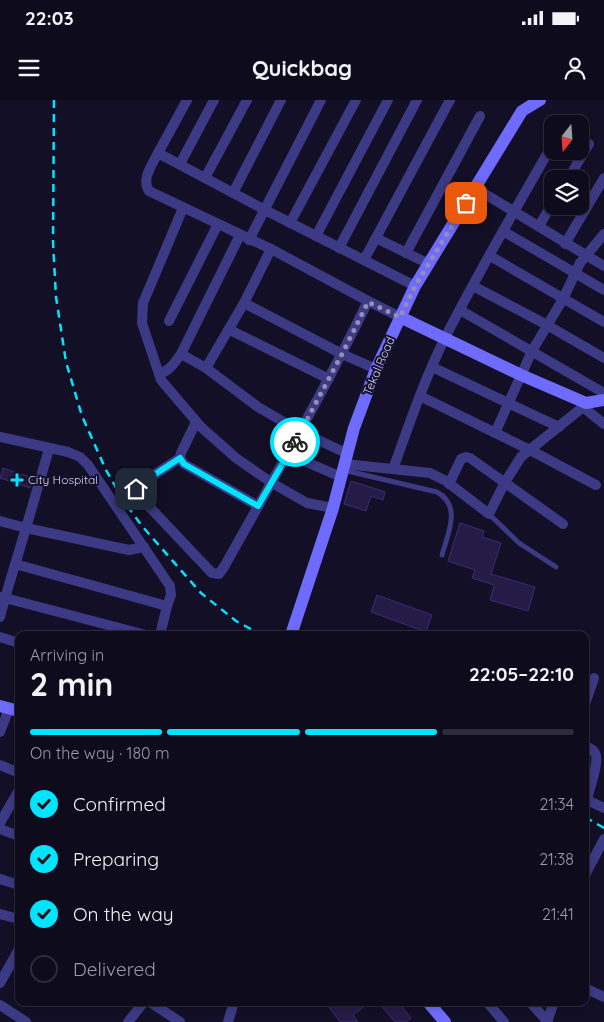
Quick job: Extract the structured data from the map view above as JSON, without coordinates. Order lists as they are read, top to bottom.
{
  "streets": {
    "main road": ["Tekal Road"]
  },
  "places": {
    "health": ["City Hospital"]
  },
  "north": "bottom",
  "page": {
    "status": "22:03",
    "header": "Quickbag",
    "heading": ["2 min", "Arriving in", "22:05–22:10"],
    "bar": "On the way · 180 m",
    "list": [
      ["Confirmed", "21:34"],
      ["Preparing", "21:38"],
      ["On the way", "21:41"],
      "Delivered"
    ]
  }
}
